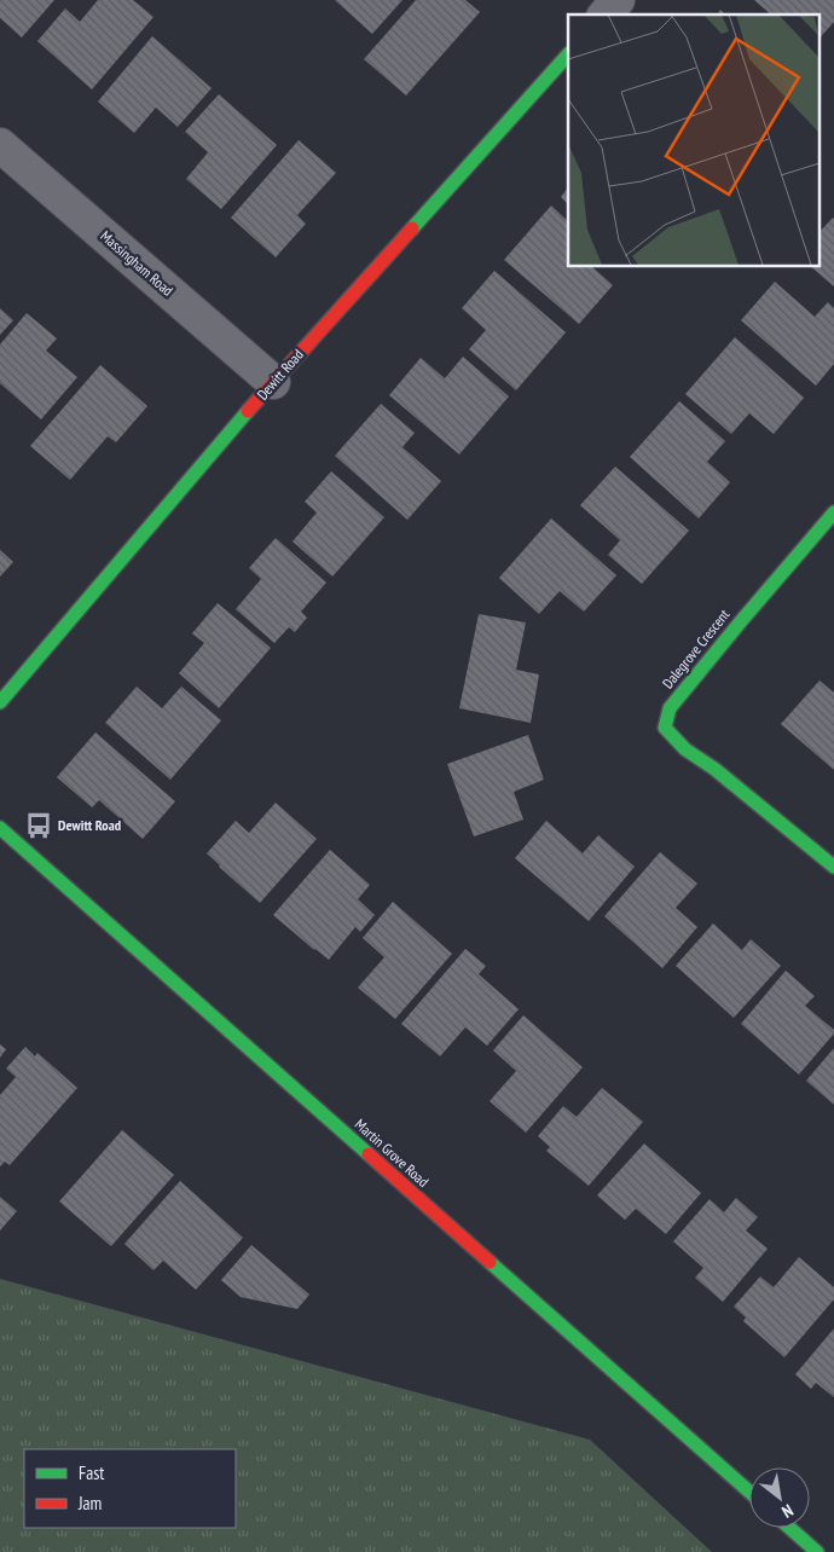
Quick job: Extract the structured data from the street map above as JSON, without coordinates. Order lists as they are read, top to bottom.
{
  "streets": {
    "street": [
      "Massingham Road",
      "Dewitt Road",
      "Dalegrove Crescent",
      "Martin Grove Road"
    ]
  },
  "crossings": [
    ["Massingham Road", "Dewitt Road"]
  ],
  "places": {
    "bus stop": ["Dewitt Road"]
  },
  "legend": ["Fast", "Jam"],
  "north": "bottom right"
}
